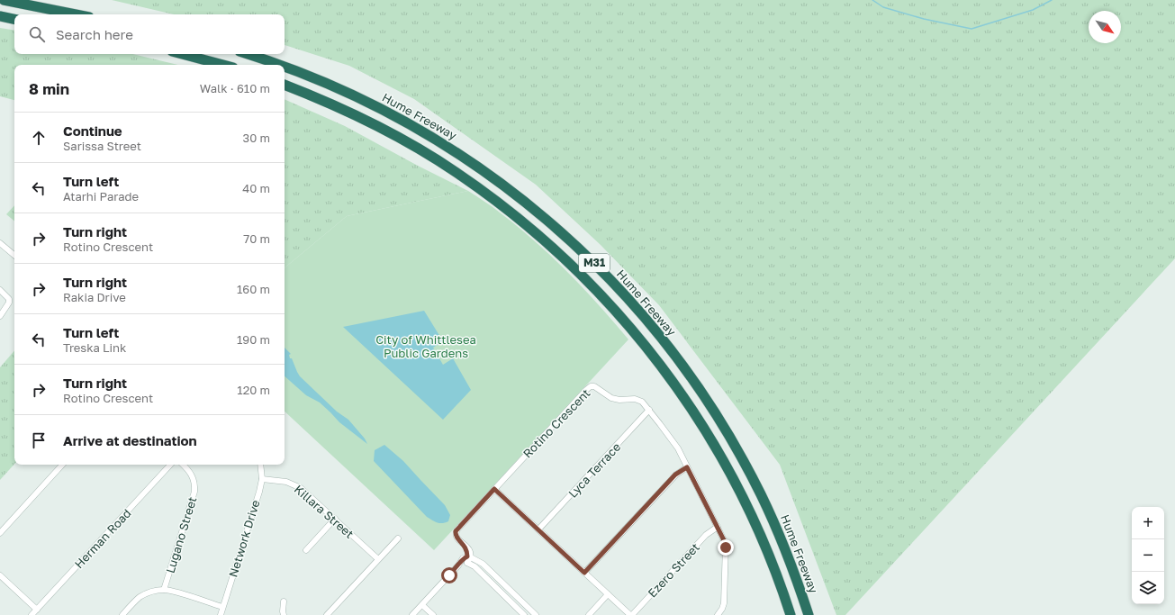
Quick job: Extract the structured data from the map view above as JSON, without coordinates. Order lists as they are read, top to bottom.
{
  "streets": {
    "highway": ["Hume Freeway", "M31"],
    "street": [
      "Rotino Crescent",
      "Lyca Terrace",
      "Killara Street",
      "Lugano Street",
      "Herman Road",
      "Network Drive",
      "Ezero Street"
    ]
  },
  "crossings": [
    ["Rotino Crescent", "Lyca Terrace"],
    ["Rotino Crescent", "Ezero Street"],
    ["Killara Street", "Network Drive"]
  ],
  "parks": ["City of Whittlesea Public Gardens"],
  "north": "bottom right",
  "page": {
    "search": "Search here",
    "heading": ["8 min", "Walk · 610 m"],
    "list": [
      ["Continue", "Sarissa Street", "30 m"],
      ["Turn left", "Atarhi Parade", "40 m"],
      ["Turn right", "Rotino Crescent", "70 m"],
      ["Turn right", "Rakia Drive", "160 m"],
      ["Turn left", "Treska Link", "190 m"],
      ["Turn right", "Rotino Crescent", "120 m"],
      "Arrive at destination"
    ],
    "map_buttons": ["+", "−"]
  }
}
